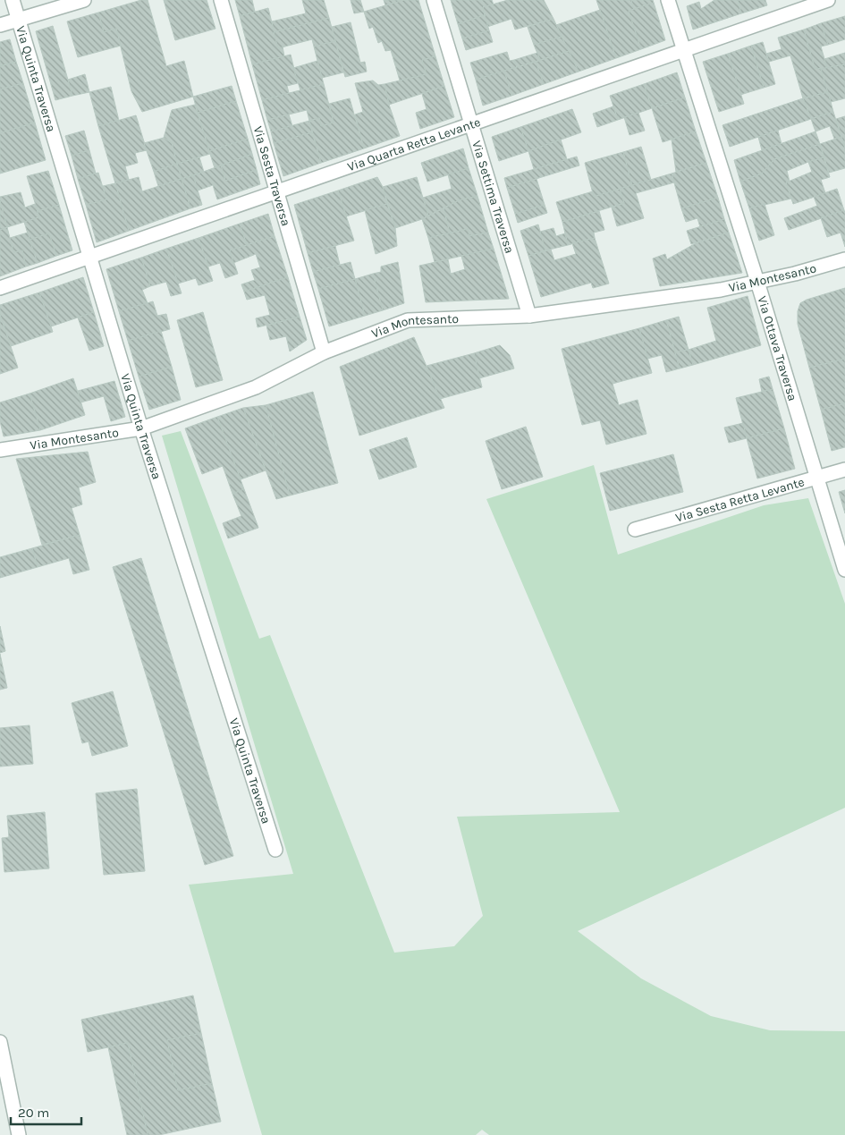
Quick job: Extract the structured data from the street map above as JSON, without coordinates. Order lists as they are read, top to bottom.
{
  "streets": {
    "street": [
      "Via Quinta Traversa",
      "Via Quarta Retta Levante",
      "Via Sesta Traversa",
      "Via Settima Traversa",
      "Via Montesanto",
      "Via Ottava Traversa",
      "Via Sesta Retta Levante"
    ]
  },
  "crossings": [
    ["Via Quinta Traversa", "Via Quarta Retta Levante"],
    ["Via Quinta Traversa", "Via Montesanto"],
    ["Via Quarta Retta Levante", "Via Sesta Traversa"],
    ["Via Quarta Retta Levante", "Via Settima Traversa"],
    ["Via Quarta Retta Levante", "Via Ottava Traversa"],
    ["Via Sesta Traversa", "Via Montesanto"],
    ["Via Settima Traversa", "Via Montesanto"],
    ["Via Montesanto", "Via Ottava Traversa"],
    ["Via Ottava Traversa", "Via Sesta Retta Levante"]
  ],
  "scale_bar": "20 m"
}
